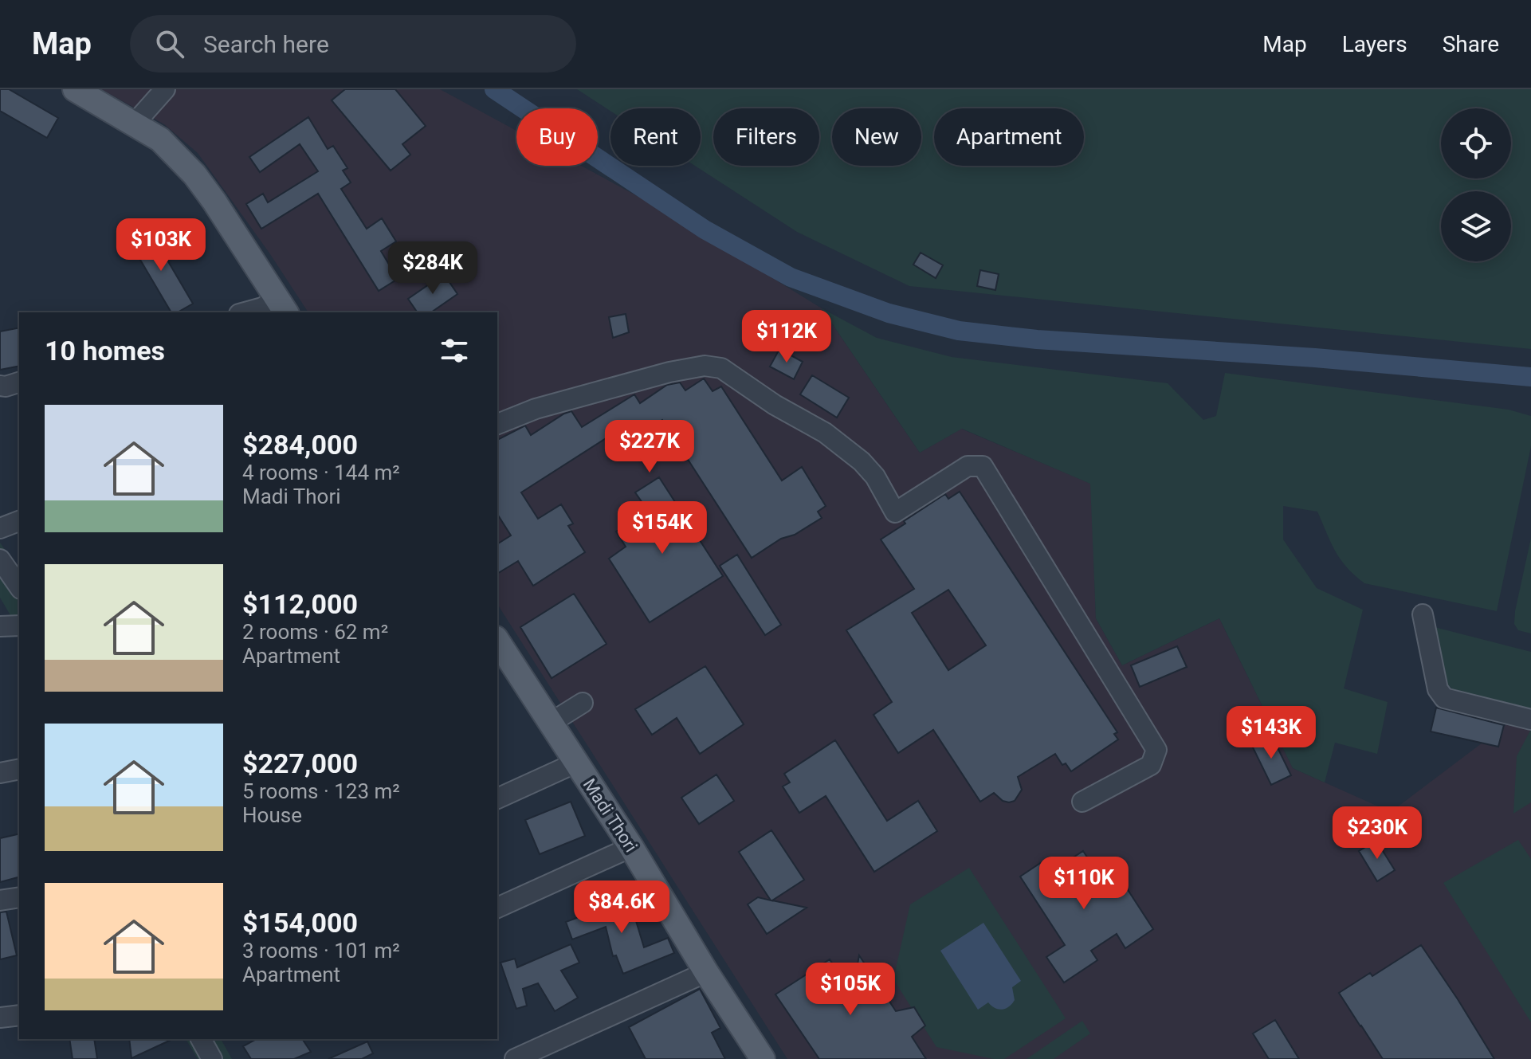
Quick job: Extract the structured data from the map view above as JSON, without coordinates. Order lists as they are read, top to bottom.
{
  "streets": {
    "main road": ["Madi Thori"]
  },
  "page": {
    "header": "Map",
    "search": "Search here",
    "nav": ["Map", "Layers", "Share"],
    "chip": [
      "Buy",
      "Rent",
      "Filters",
      "New",
      "Apartment"
    ],
    "price": [
      "$103K",
      "$284K",
      "$112K",
      "$227K",
      "$154K",
      "$143K",
      "$230K",
      "$110K",
      "$84.6K",
      "$105K"
    ],
    "heading": "10 homes",
    "list": [
      {
        "name": "$284,000",
        "note": "4 rooms · 144 m² · Madi Thori"
      },
      {
        "name": "$112,000",
        "note": "2 rooms · 62 m² · Apartment"
      },
      {
        "name": "$227,000",
        "note": "5 rooms · 123 m² · House"
      },
      {
        "name": "$154,000",
        "note": "3 rooms · 101 m² · Apartment"
      }
    ]
  }
}
